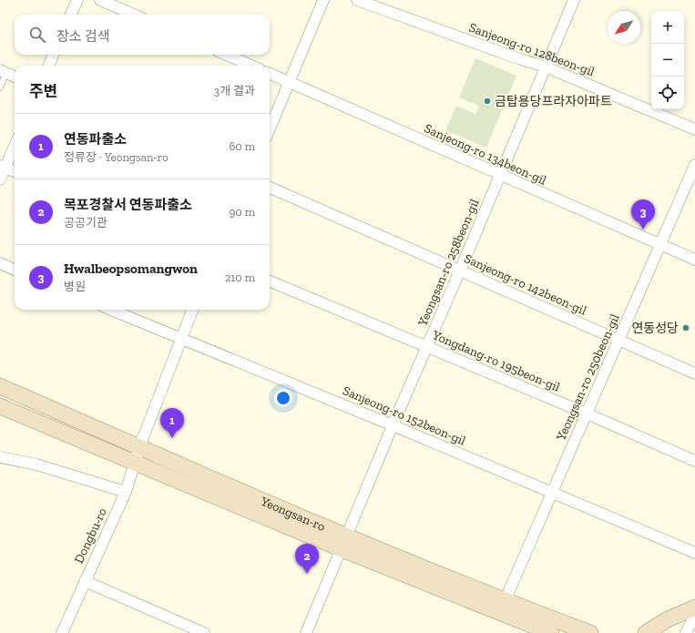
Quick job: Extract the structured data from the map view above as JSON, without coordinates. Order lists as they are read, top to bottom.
{
  "streets": {
    "street": [
      "Sanjeong-ro 128beon-gil",
      "Sanjeong-ro 134beon-gil",
      "Yeongsan-ro 258beon-gil",
      "Sanjeong-ro 142beon-gil",
      "Yongdang-ro 195beon-gil",
      "Yeongsan-ro 250beon-gil",
      "Sanjeong-ro 152beon-gil",
      "Yeongsan-ro",
      "Dongbu-ro"
    ]
  },
  "crossings": [
    ["Sanjeong-ro 128beon-gil", "Yeongsan-ro 258beon-gil"],
    ["Sanjeong-ro 134beon-gil", "Yeongsan-ro 258beon-gil"],
    ["Sanjeong-ro 134beon-gil", "Yeongsan-ro 250beon-gil"],
    ["Yeongsan-ro 258beon-gil", "Sanjeong-ro 142beon-gil"],
    ["Yeongsan-ro 258beon-gil", "Yongdang-ro 195beon-gil"],
    ["Yeongsan-ro 258beon-gil", "Sanjeong-ro 152beon-gil"],
    ["Yeongsan-ro 258beon-gil", "Yeongsan-ro"],
    ["Sanjeong-ro 142beon-gil", "Yeongsan-ro 250beon-gil"],
    ["Yongdang-ro 195beon-gil", "Yeongsan-ro 250beon-gil"],
    ["Yeongsan-ro 250beon-gil", "Sanjeong-ro 152beon-gil"],
    ["Yeongsan-ro 250beon-gil", "Yeongsan-ro"],
    ["Sanjeong-ro 152beon-gil", "Dongbu-ro"],
    ["Yeongsan-ro", "Dongbu-ro"]
  ],
  "places": ["금탑용당프라자아파트", "연동성당"],
  "north": "bottom left",
  "page": {
    "map_buttons": ["+", "−"],
    "search": "장소 검색",
    "heading": ["주변", "3개 결과"],
    "list": [
      {
        "mark": "1",
        "name": "연동파출소",
        "note": "정류장 · Yeongsan-ro",
        "value": "60 m"
      },
      {
        "mark": "2",
        "name": "목포경찰서 연동파출소",
        "note": "공공기관",
        "value": "90 m"
      },
      {
        "mark": "3",
        "name": "Hwalbeopsomangwon",
        "note": "병원",
        "value": "210 m"
      }
    ],
    "pins": ["3", "1", "2"]
  }
}
